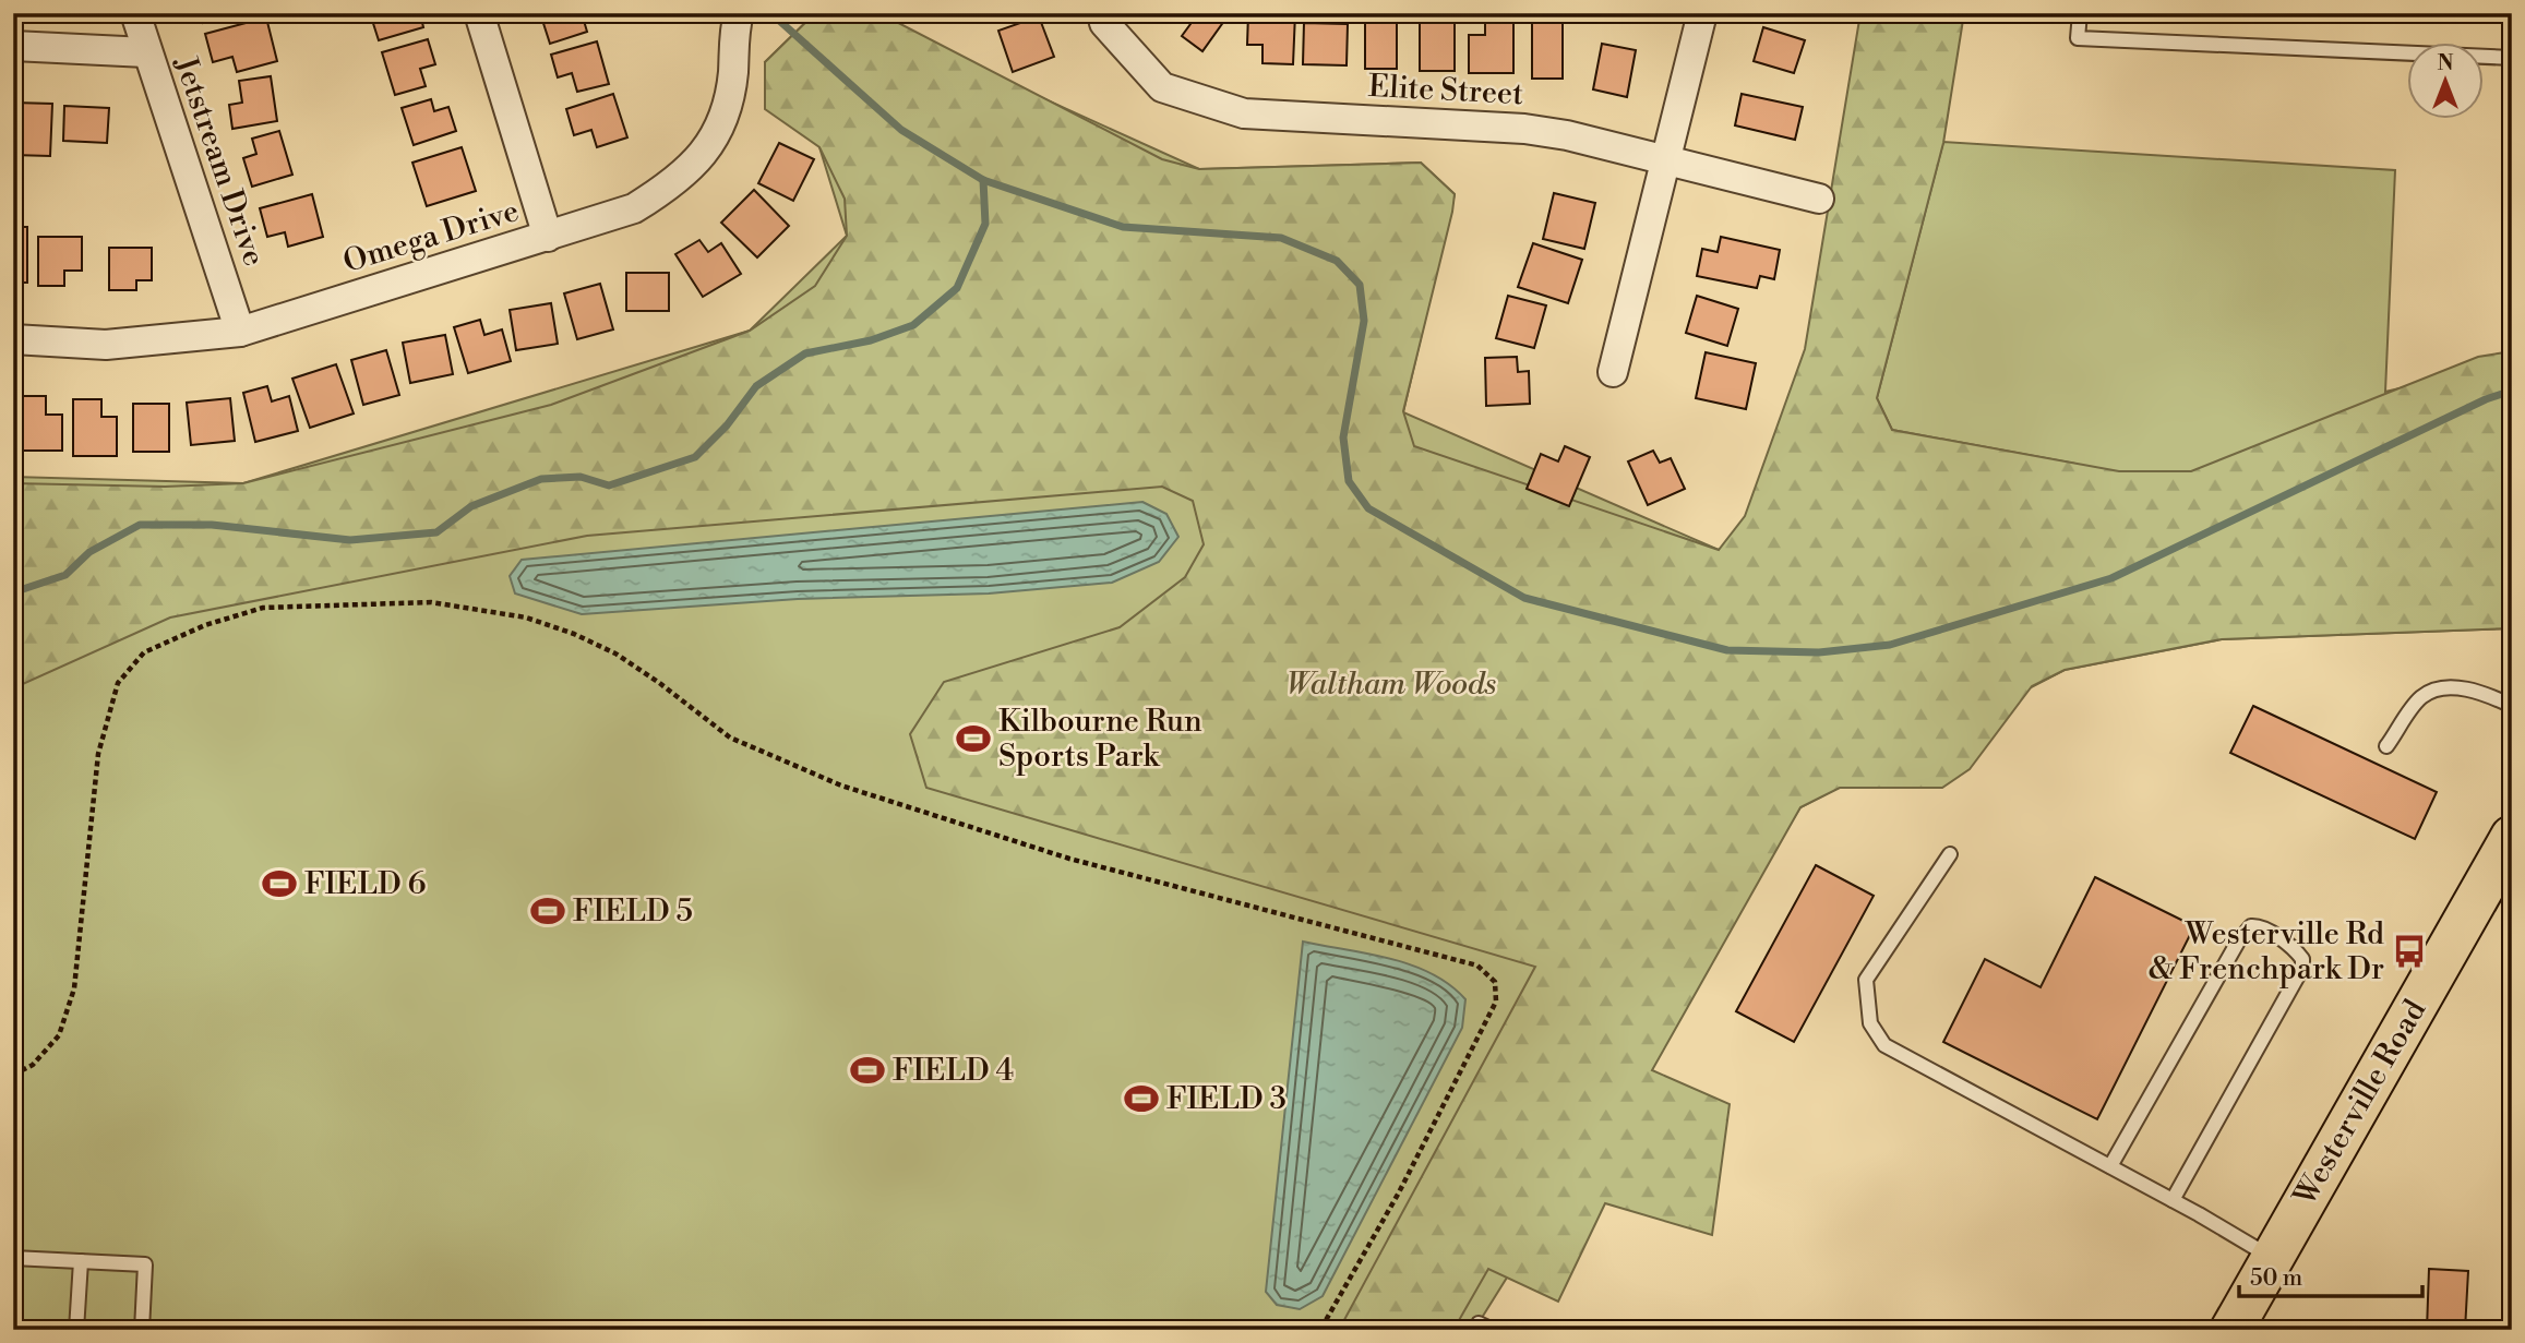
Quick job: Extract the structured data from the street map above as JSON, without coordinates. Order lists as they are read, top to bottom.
{
  "streets": {
    "main road": ["Westerville Road"],
    "street": ["Elite Street", "Jetstream Drive", "Omega Drive"]
  },
  "crossings": [
    ["Jetstream Drive", "Omega Drive"]
  ],
  "parks": ["Waltham Woods"],
  "places": {
    "sports": [
      "Kilbourne Run Sports Park",
      "FIELD 6",
      "FIELD 5",
      "FIELD 4",
      "FIELD 3"
    ],
    "bus stop": ["Westerville Rd & Frenchpark Dr"]
  },
  "scale_bar": "50 m",
  "north": "top"
}
